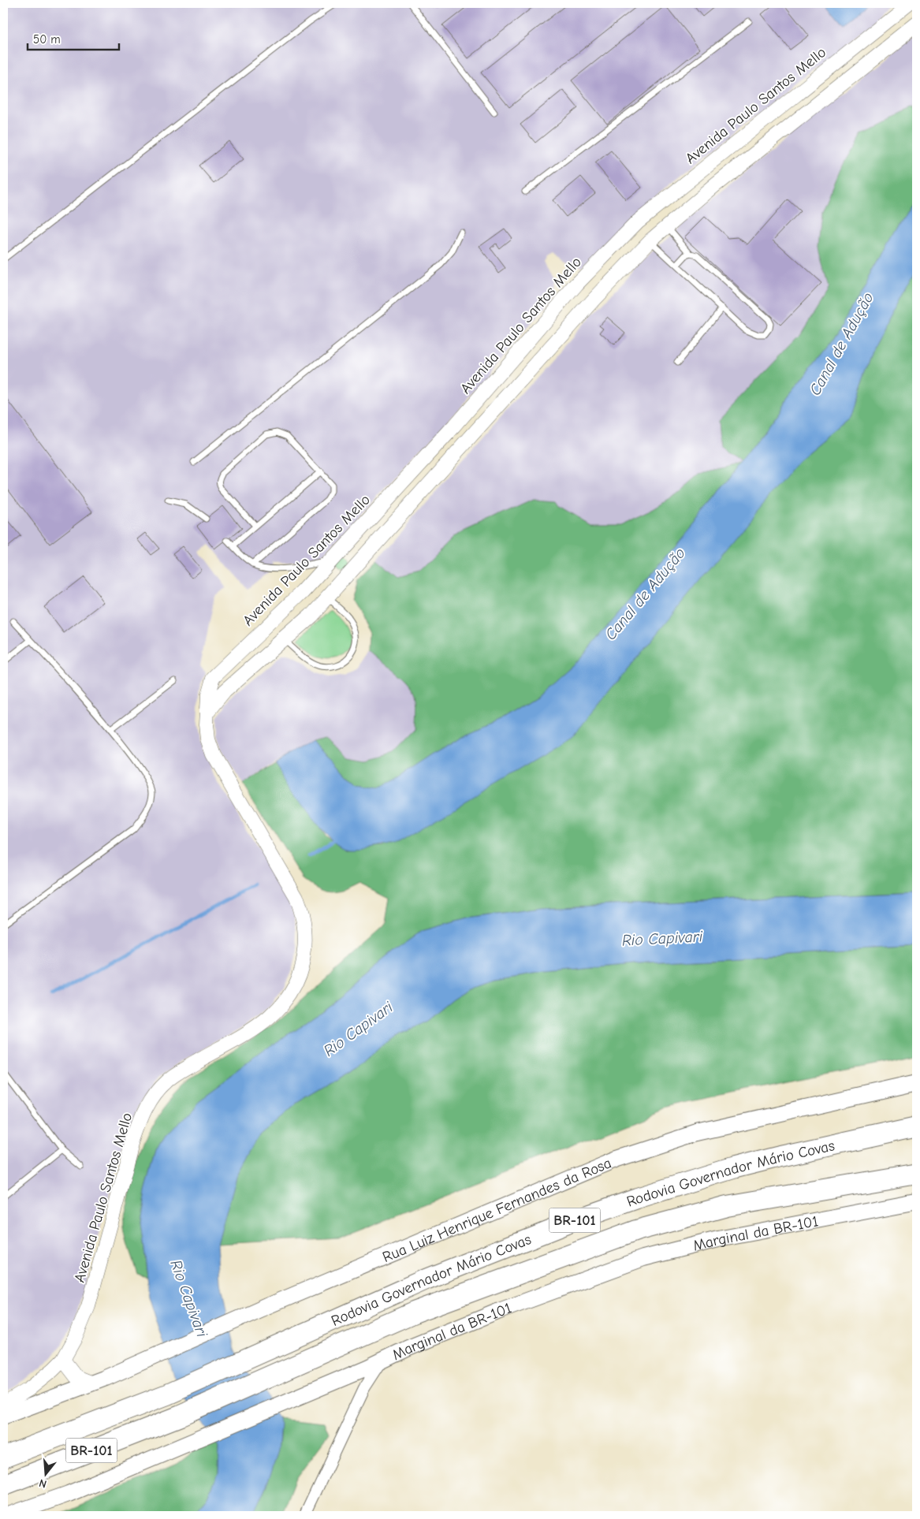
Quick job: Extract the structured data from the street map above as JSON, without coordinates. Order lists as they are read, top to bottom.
{
  "streets": {
    "highway": ["Rodovia Governador Mário Covas", "BR-101"],
    "main road": ["Rua Luiz Henrique Fernandes da Rosa", "Marginal da BR-101"],
    "street": ["Avenida Paulo Santos Mello"]
  },
  "water": ["Canal de Adução", "Rio Capivari"],
  "scale_bar": "50 m",
  "north": "bottom"
}
